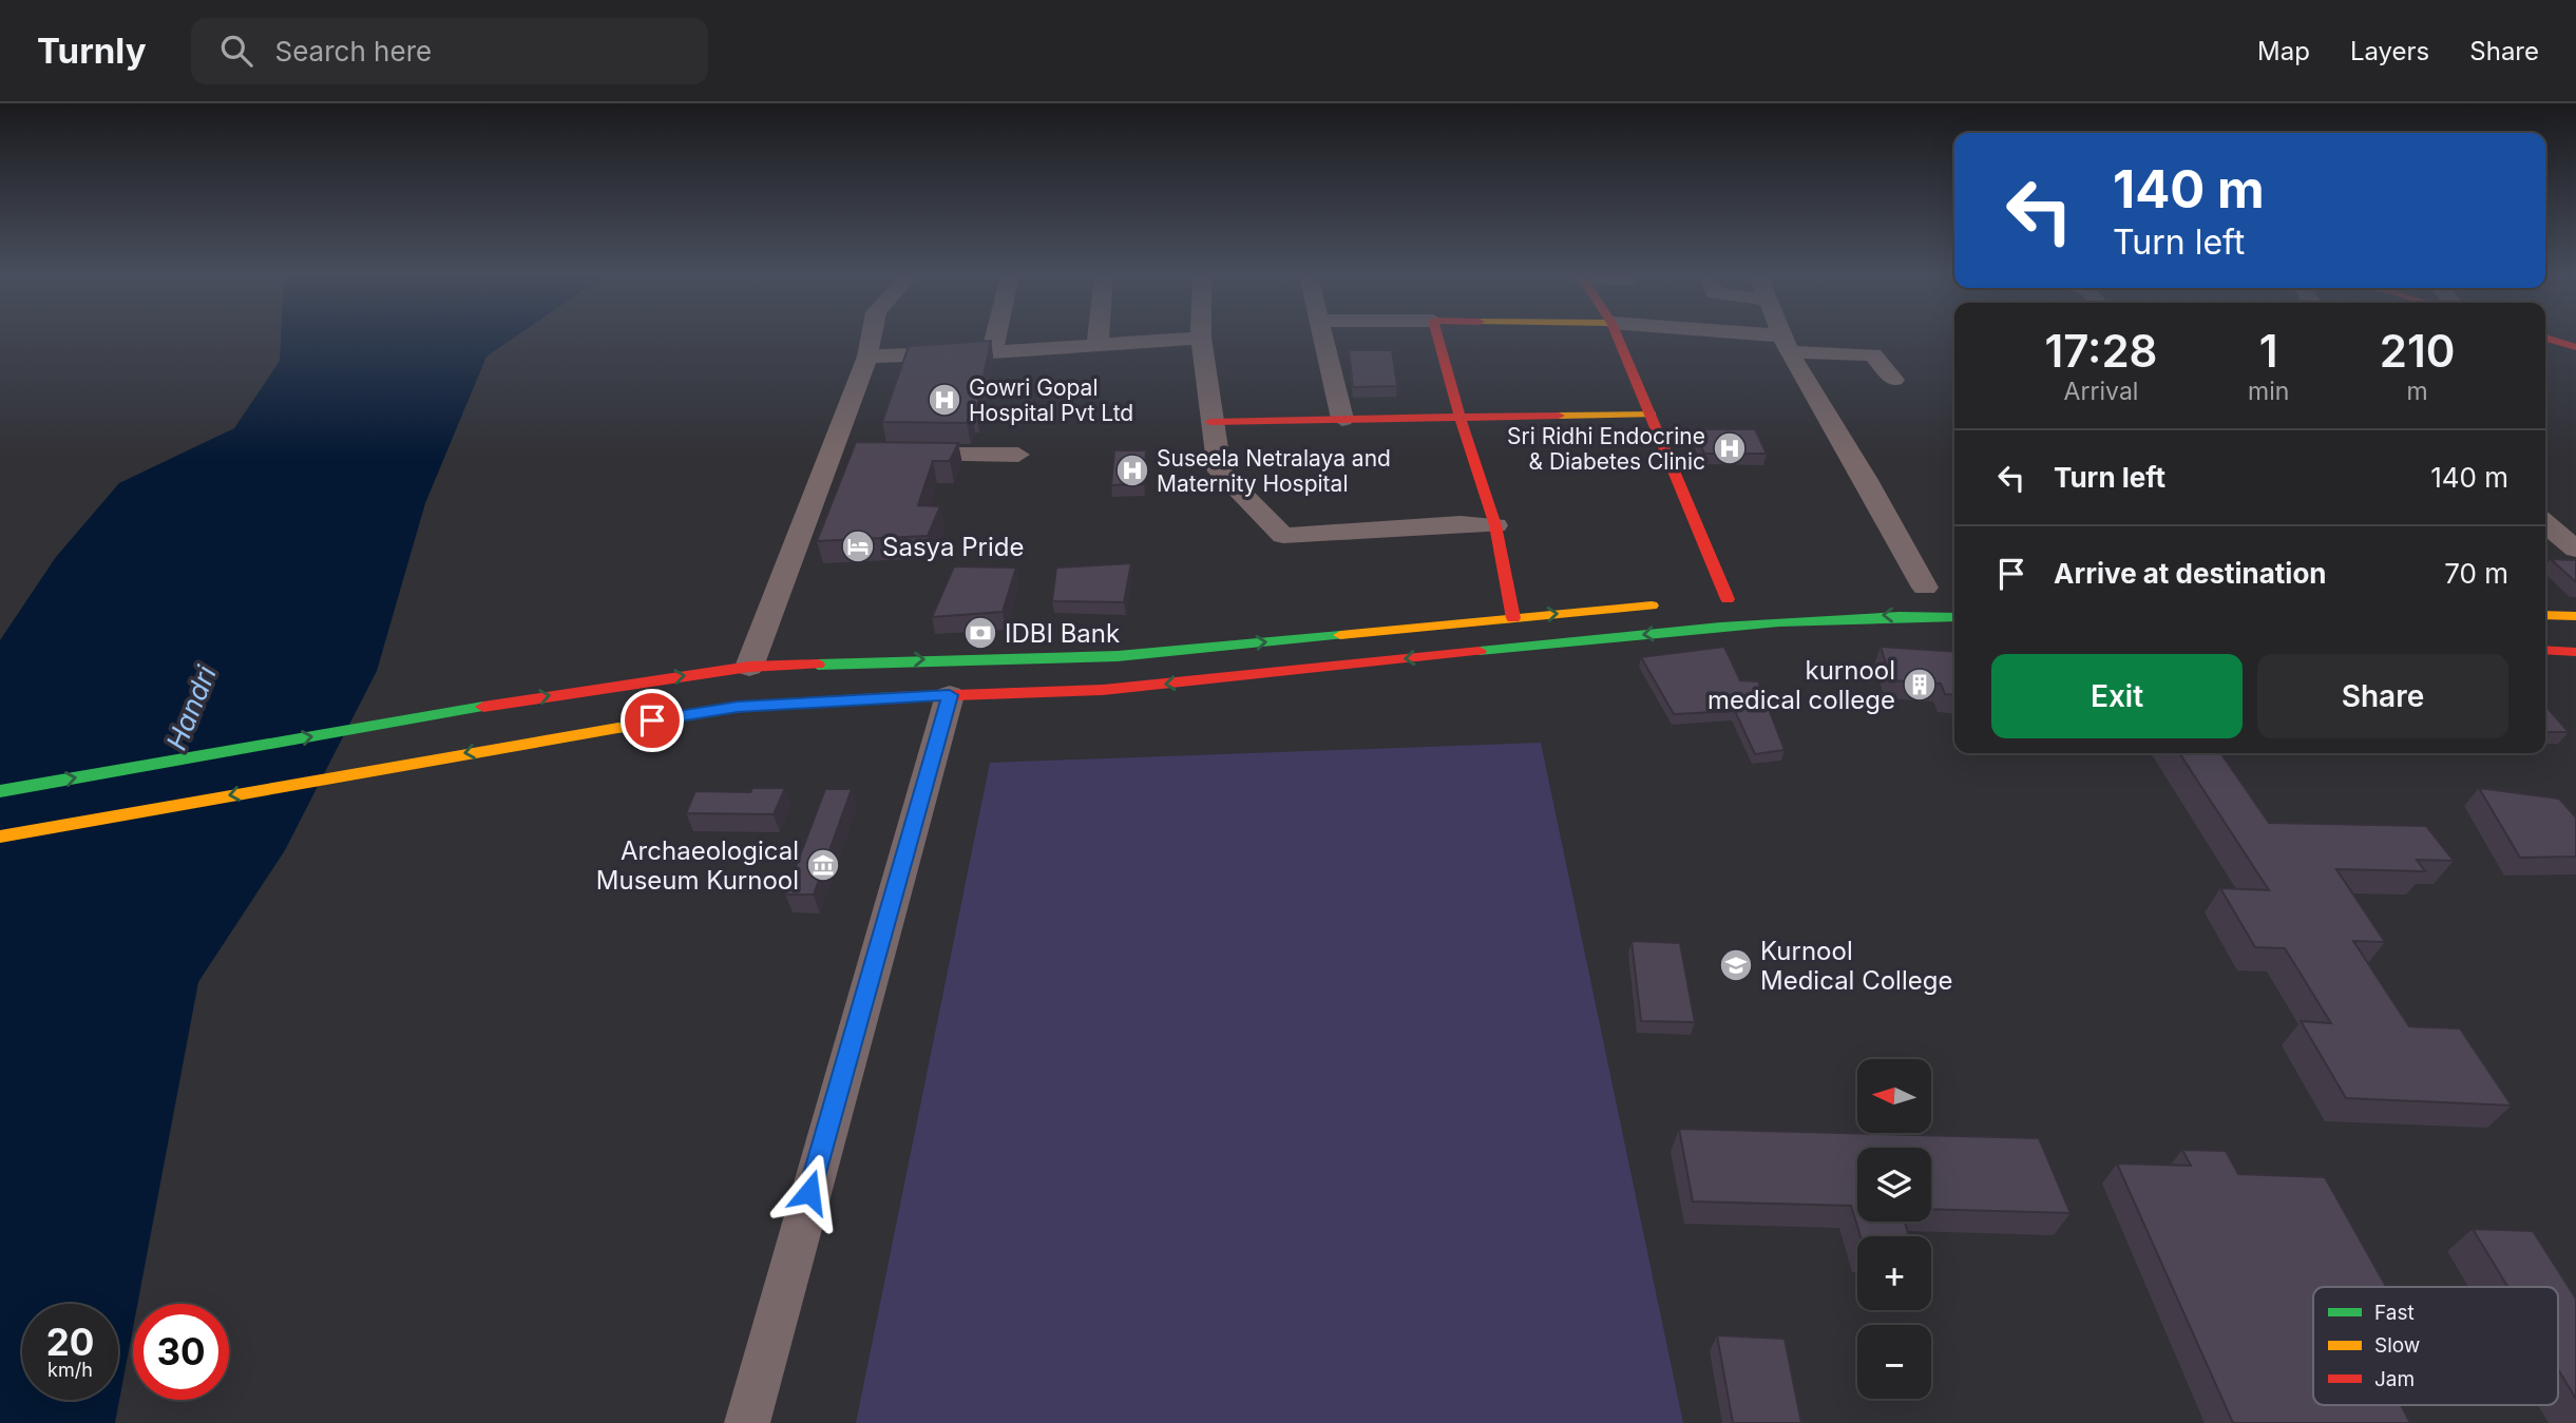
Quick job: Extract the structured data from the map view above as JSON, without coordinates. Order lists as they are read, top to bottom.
{
  "water": ["Handri"],
  "places": {
    "hospital": ["Gowri Gopal Hospital Pvt Ltd", "Sri Ridhi Endocrine & Diabetes Clinic", "Suseela Netralaya and Maternity Hospital"],
    "hotel": ["Sasya Pride"],
    "bank": ["IDBI Bank"],
    "building": ["kurnool medical college"],
    "museum": ["Archaeological Museum Kurnool"],
    "school or university": ["Kurnool Medical College"]
  },
  "legend": ["Fast", "Slow", "Jam"],
  "north": "left",
  "page": {
    "header": "Turnly",
    "search": "Search here",
    "nav": ["Map", "Layers", "Share"],
    "turn": ["140 m", "Turn left"],
    "eta": [
      "17:28",
      "Arrival",
      "1",
      "min",
      "210",
      "m"
    ],
    "list": [
      {
        "name": "Turn left",
        "value": "140 m"
      },
      {
        "name": "Arrive at destination",
        "value": "70 m"
      }
    ],
    "buttons": ["Exit", "Share"],
    "map_buttons": ["+", "−"],
    "speed": "20 km/h",
    "limit": "30"
  }
}
